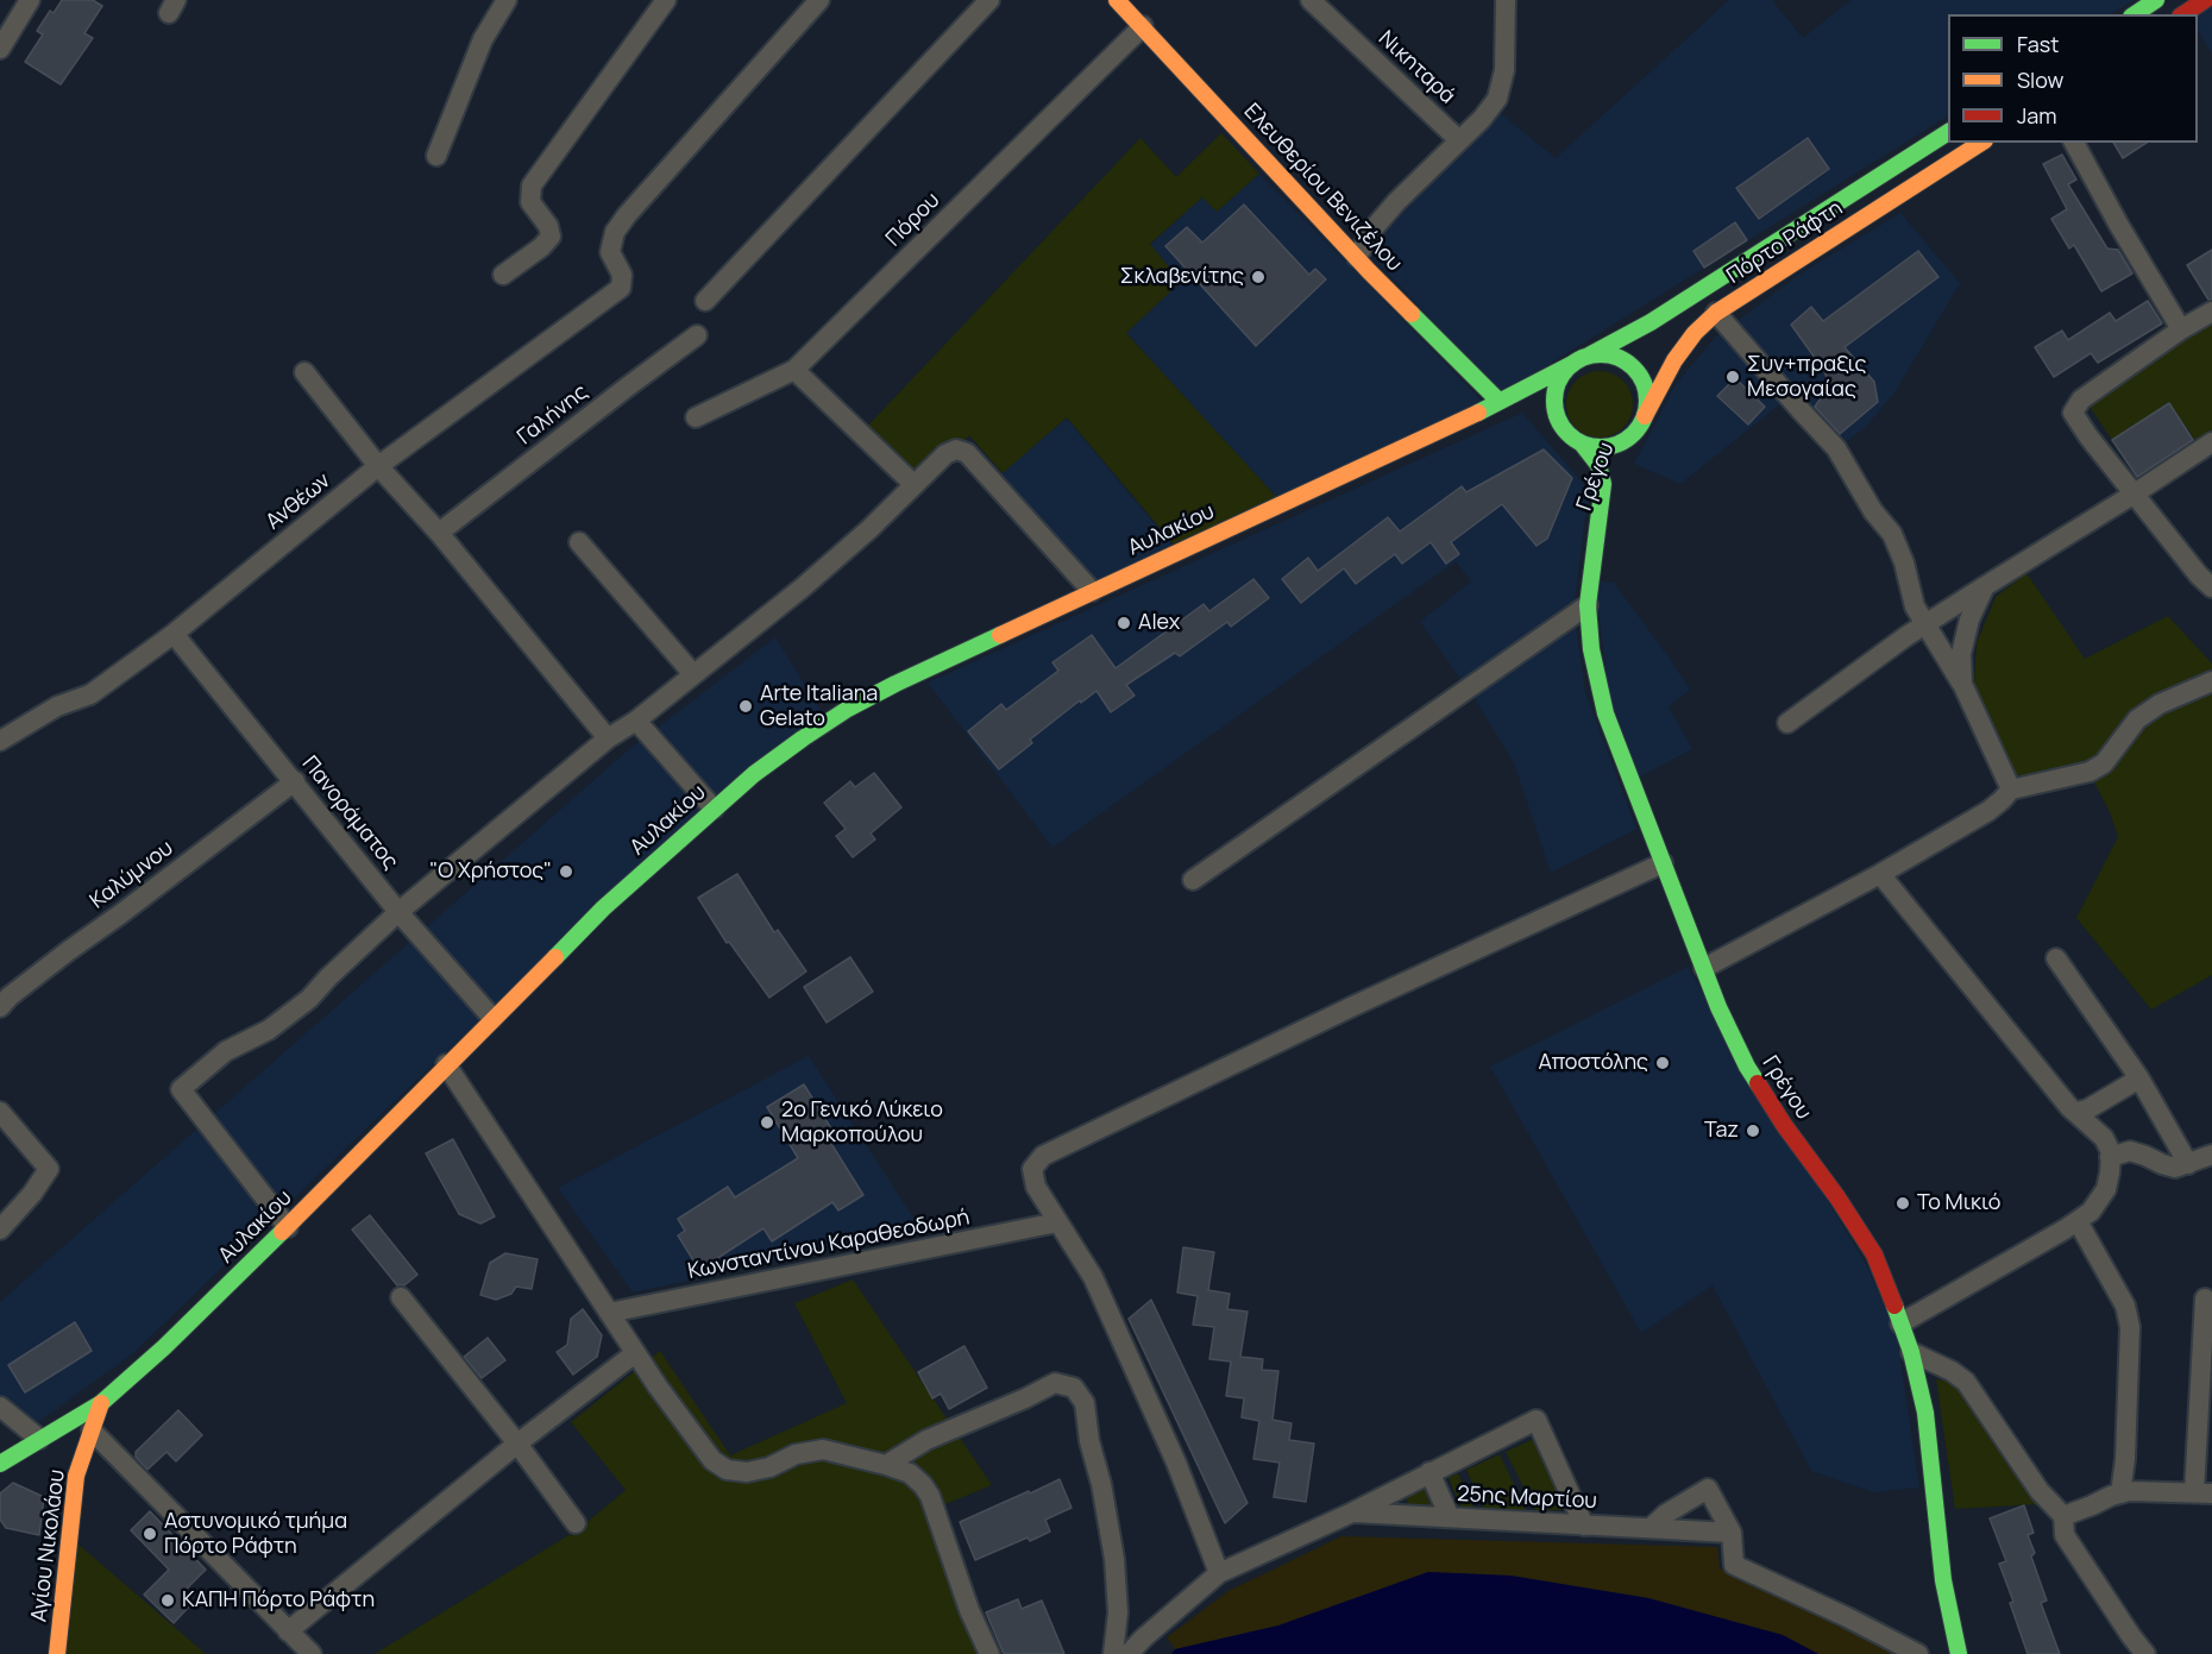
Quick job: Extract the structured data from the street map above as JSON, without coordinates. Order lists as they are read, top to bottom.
{
  "streets": {
    "main road": [
      "Ελευθερίου Βενιζέλου",
      "Πόρτο Ράφτη",
      "Γρέγου",
      "Αυλακίου",
      "Αγίου Νικολάου"
    ],
    "street": [
      "Νικηταρά",
      "Πόρου",
      "Γαλήνης",
      "Ανθέων",
      "Πανοράματος",
      "Καλύμνου",
      "Κωνσταντίνου Καραθεοδωρή",
      "25ης Μαρτίου"
    ]
  },
  "crossings": [
    ["Ελευθερίου Βενιζέλου", "Πόρου"],
    ["Ελευθερίου Βενιζέλου", "Αυλακίου"],
    ["Πόρτο Ράφτη", "Γρέγου"],
    ["Πόρτο Ράφτη", "Αυλακίου"],
    ["Γρέγου", "Αυλακίου"],
    ["Ανθέων", "Πανοράματος"],
    ["Αυλακίου", "Πανοράματος"],
    ["Αυλακίου", "Αγίου Νικολάου"],
    ["Πανοράματος", "Καλύμνου"]
  ],
  "places": [
    "Σκλαβενίτης",
    "Συν+πραξις Μεσογαίας",
    "Alex",
    "Arte Italiana Gelato",
    "\"Ο Χρήστος\"",
    "Αποστόλης",
    "2ο Γενικό Λύκειο Μαρκοπούλου",
    "Taz",
    "Το Μικιό",
    "Αστυνομικό τμήμα Πόρτο Ράφτη",
    "ΚΑΠΗ Πόρτο Ράφτη"
  ],
  "legend": ["Fast", "Slow", "Jam"]
}
